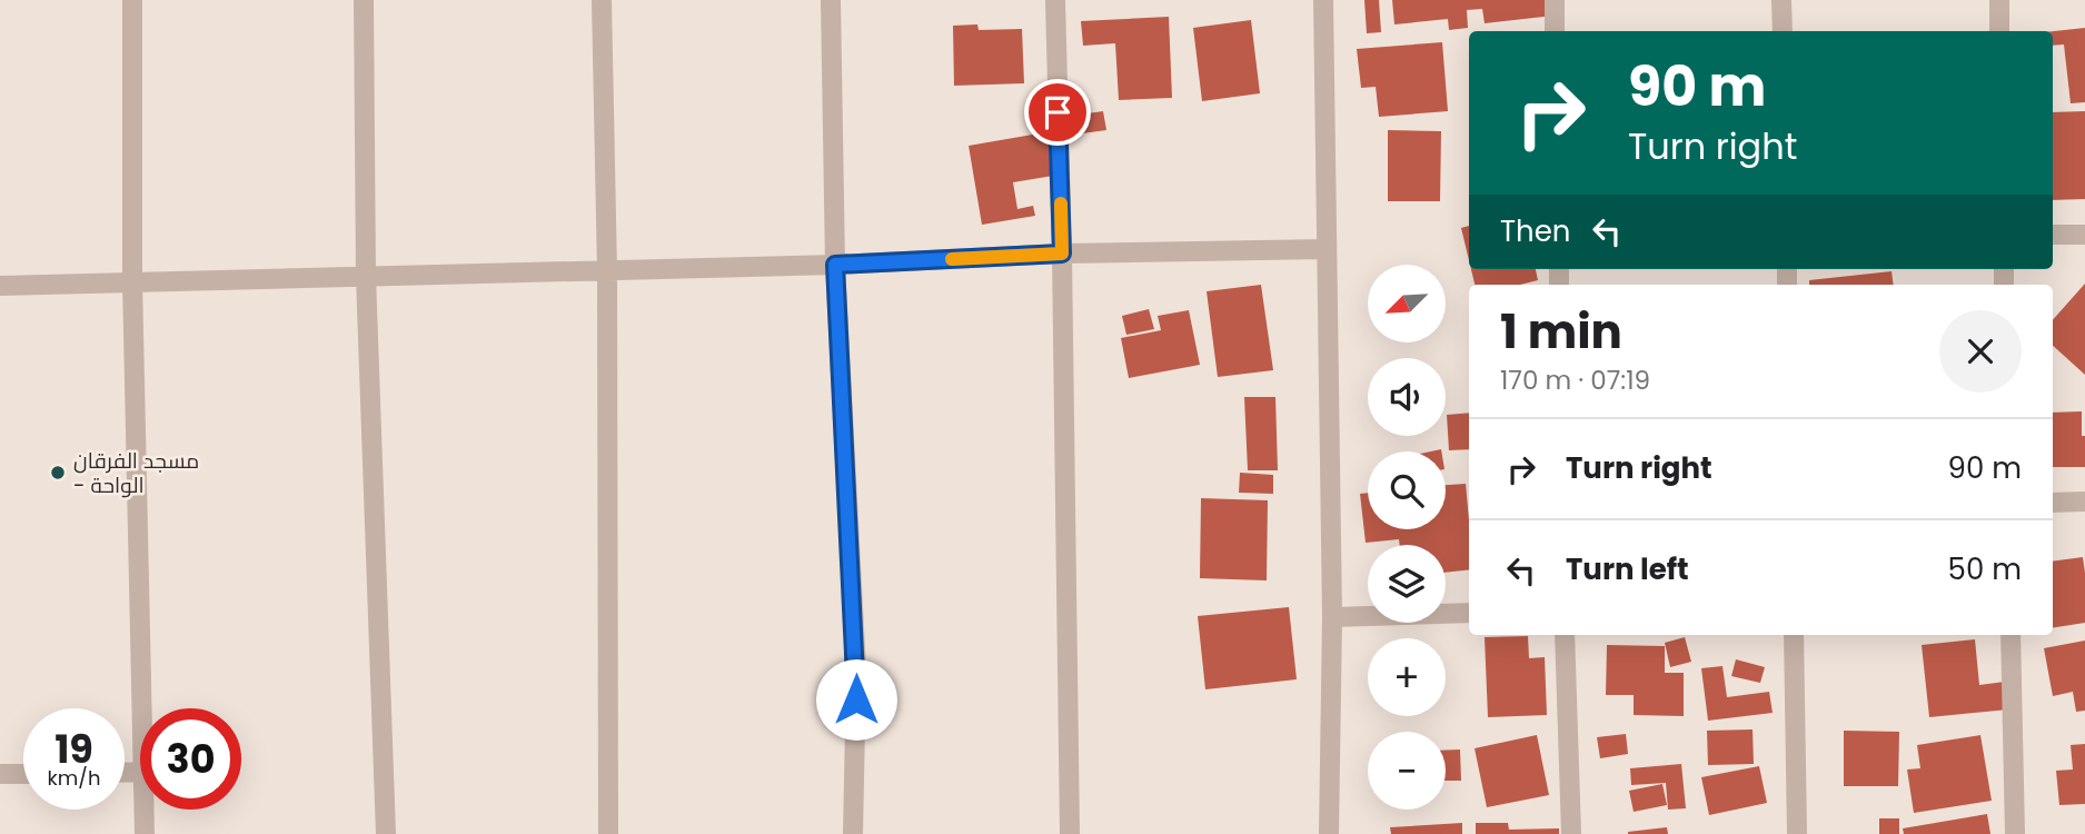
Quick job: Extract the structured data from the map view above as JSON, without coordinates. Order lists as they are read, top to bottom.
{
  "places": ["مسجد الفرقان - الواحة"],
  "north": "bottom left",
  "page": {
    "turn": ["90 m", "Turn right"],
    "then": "Then",
    "map_buttons": ["+", "−"],
    "heading": ["1 min", "170 m · 07:19"],
    "list": [
      {
        "name": "Turn right",
        "value": "90 m"
      },
      {
        "name": "Turn left",
        "value": "50 m"
      }
    ],
    "speed": "19 km/h",
    "limit": "30"
  }
}
